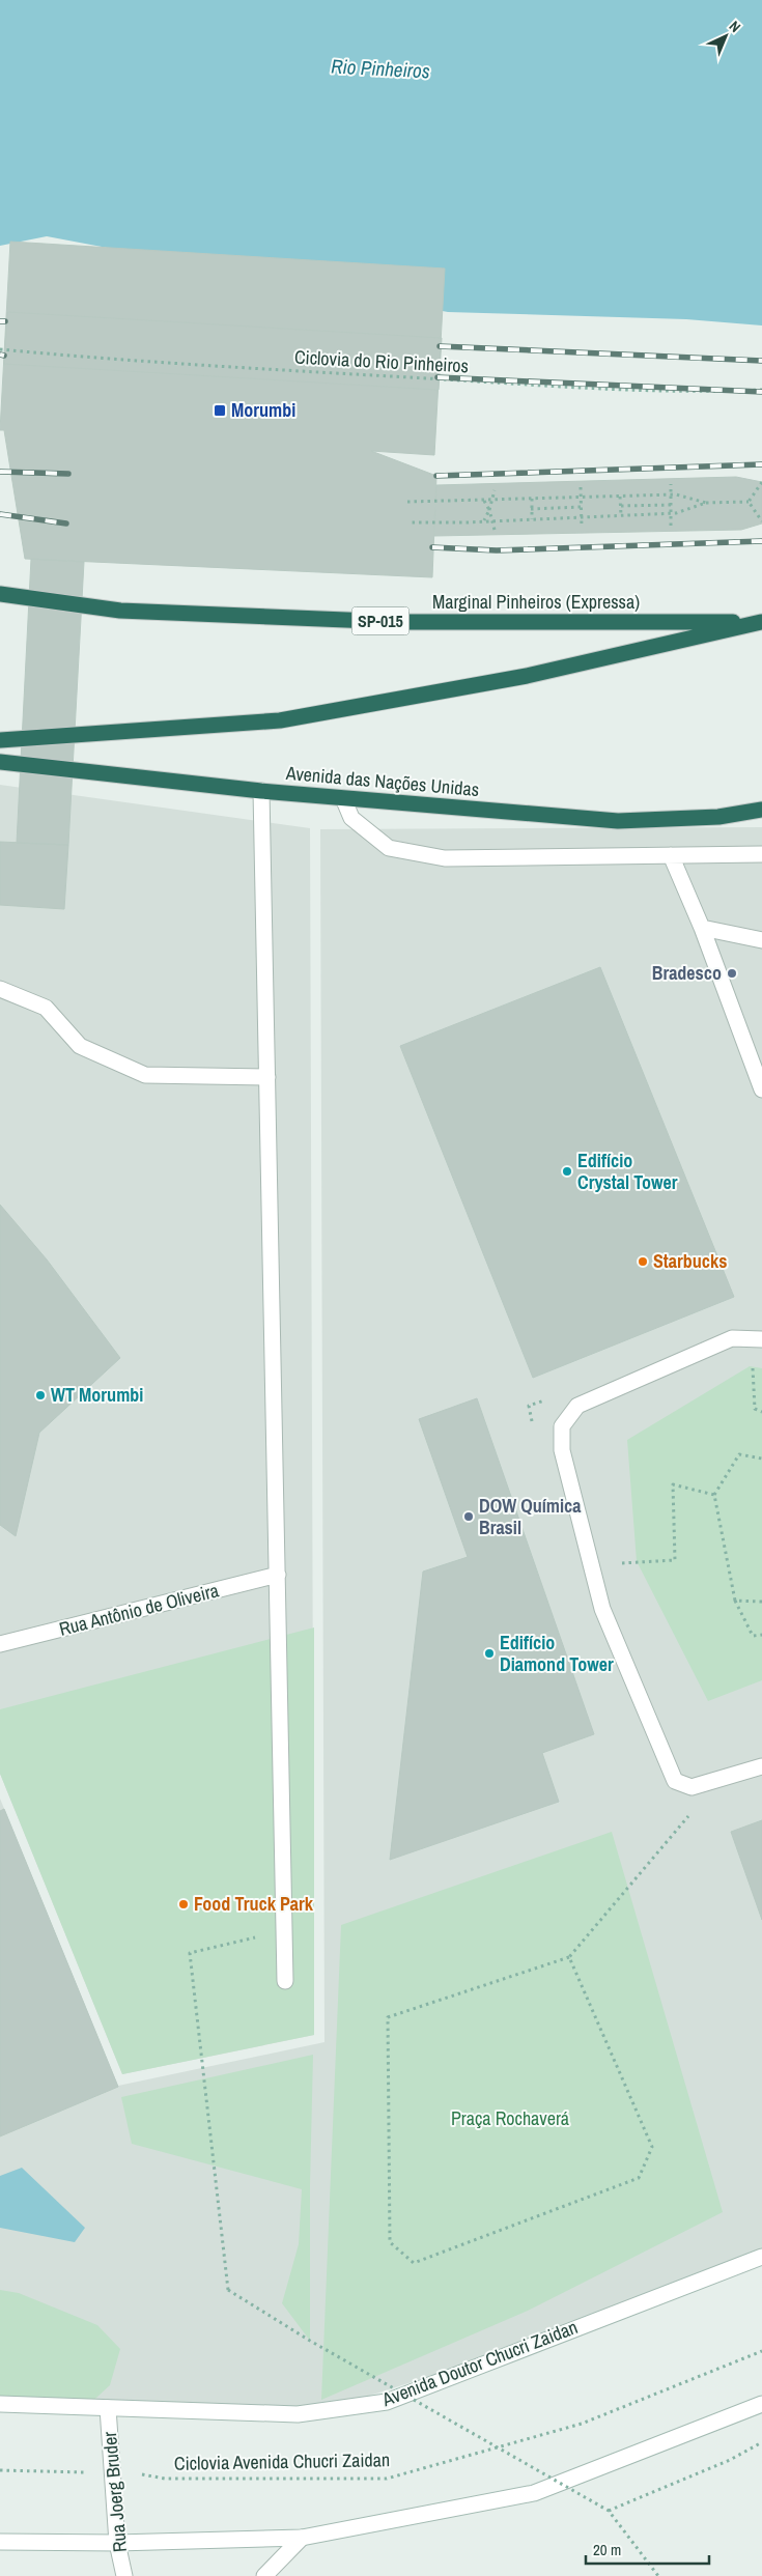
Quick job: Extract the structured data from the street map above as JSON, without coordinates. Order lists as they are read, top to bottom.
{
  "streets": {
    "highway": ["Marginal Pinheiros (Expressa)", "SP-015", "Avenida das Nações Unidas"],
    "street": ["Rua Antônio de Oliveira", "Avenida Doutor Chucri Zaidan", "Rua Joerg Bruder"],
    "path": ["Ciclovia do Rio Pinheiros", "Ciclovia Avenida Chucri Zaidan"]
  },
  "crossings": [
    ["Avenida Doutor Chucri Zaidan", "Rua Joerg Bruder"],
    ["Ciclovia Avenida Chucri Zaidan", "Rua Joerg Bruder"]
  ],
  "water": ["Rio Pinheiros"],
  "parks": ["Praça Rochaverá"],
  "places": {
    "transit": ["Morumbi"],
    "other": [
      "Bradesco",
      "Edifício Crystal Tower",
      "Starbucks",
      "WT Morumbi",
      "DOW Química Brasil",
      "Edifício Diamond Tower",
      "Food Truck Park"
    ]
  },
  "scale_bar": "20 m",
  "north": "top right"
}
